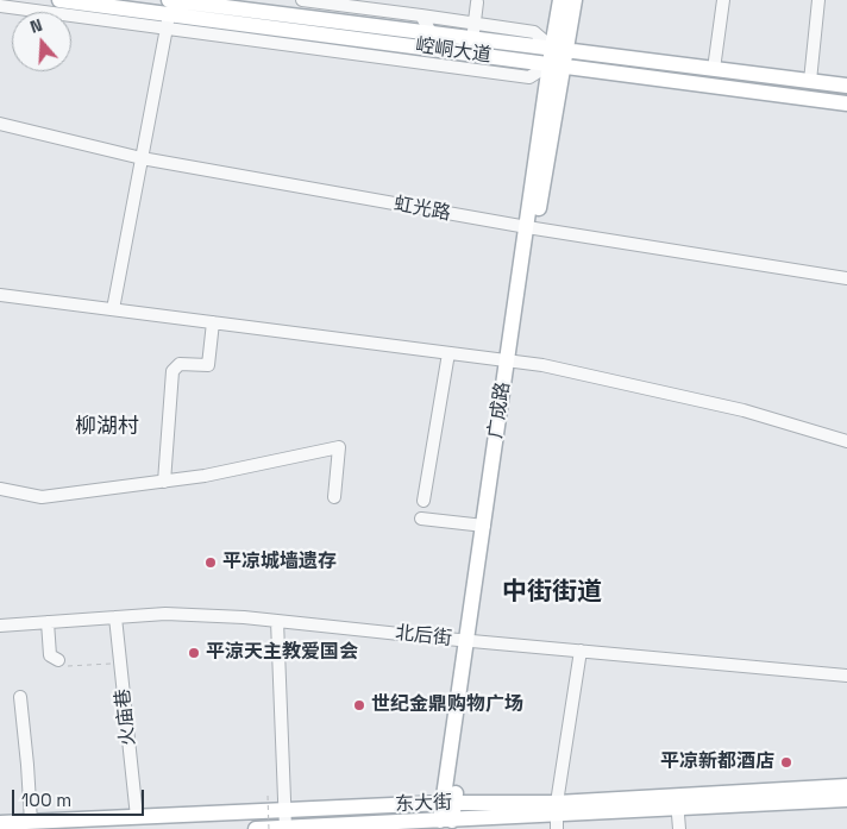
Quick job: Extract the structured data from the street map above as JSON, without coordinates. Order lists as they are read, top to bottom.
{
  "streets": {
    "main road": ["崆峒大道", "广成路", "东大街"],
    "street": ["虹光路", "北后街", "火庙巷"]
  },
  "crossings": [
    ["崆峒大道", "广成路"],
    ["虹光路", "广成路"],
    ["广成路", "北后街"],
    ["广成路", "东大街"],
    ["北后街", "火庙巷"],
    ["火庙巷", "东大街"]
  ],
  "districts": ["柳湖村", "中街街道"],
  "places": [
    "平凉城墙遗存",
    "平涼天主教爱国会",
    "世纪金鼎购物广场",
    "平凉新都酒店"
  ],
  "scale_bar": "100 m",
  "north": "top"
}
